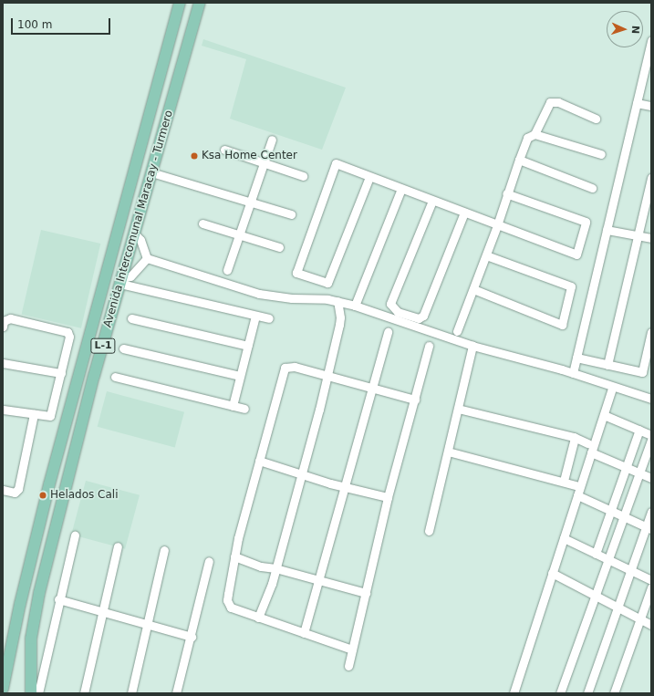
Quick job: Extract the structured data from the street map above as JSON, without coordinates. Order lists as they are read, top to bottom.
{
  "streets": {
    "main road": ["Avenida Intercomunal Maracay - Turmero", "L-1"]
  },
  "places": ["Ksa Home Center", "Helados Cali"],
  "scale_bar": "100 m",
  "north": "right"
}
